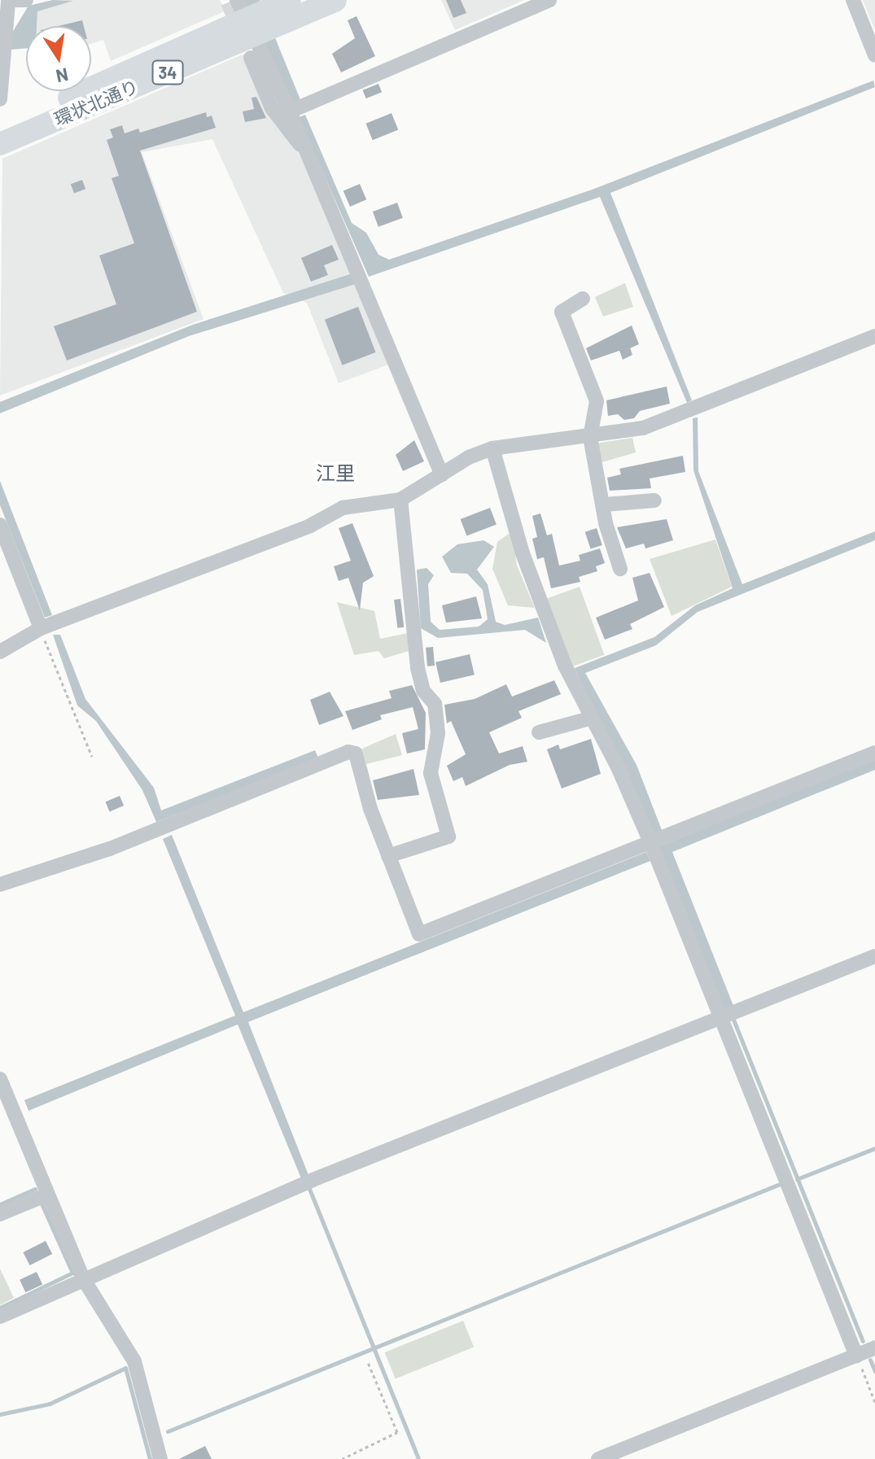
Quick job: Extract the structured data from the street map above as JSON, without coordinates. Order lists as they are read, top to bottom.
{
  "streets": {
    "highway": ["34", "環状北通り"]
  },
  "districts": ["江里"],
  "north": "bottom"
}
